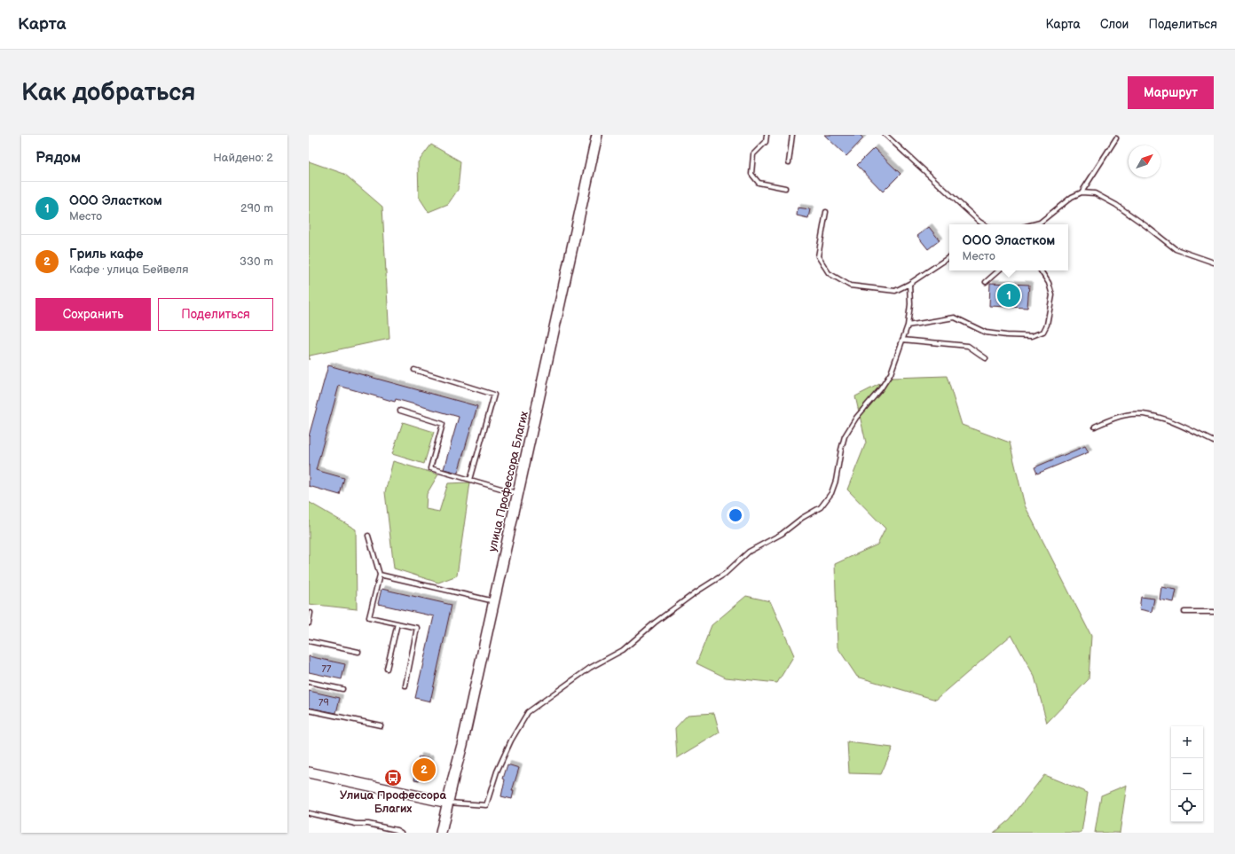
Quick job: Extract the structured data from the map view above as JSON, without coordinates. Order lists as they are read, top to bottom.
{
  "streets": {
    "main road": ["улица Профессора Благих"]
  },
  "places": {
    "bus stop": ["Улица Профессора Благих"]
  },
  "house_numbers": ["77", "79"],
  "north": "top right",
  "page": {
    "header": "Карта",
    "nav": ["Карта", "Слои", "Поделиться"],
    "buttons": [
      "Маршрут",
      ["Сохранить", "Поделиться"]
    ],
    "title": "Как добраться",
    "heading": ["Рядом", "Найдено: 2"],
    "list": [
      {
        "mark": "1",
        "name": "ООО Эластком",
        "note": "Место",
        "value": "290 m"
      },
      {
        "mark": "2",
        "name": "Гриль кафе",
        "note": "Кафе · улица Бейвеля",
        "value": "330 m"
      }
    ],
    "popup": ["ООО Эластком", "Место"],
    "pins": ["1", "2"],
    "map_buttons": ["+", "−"]
  }
}
